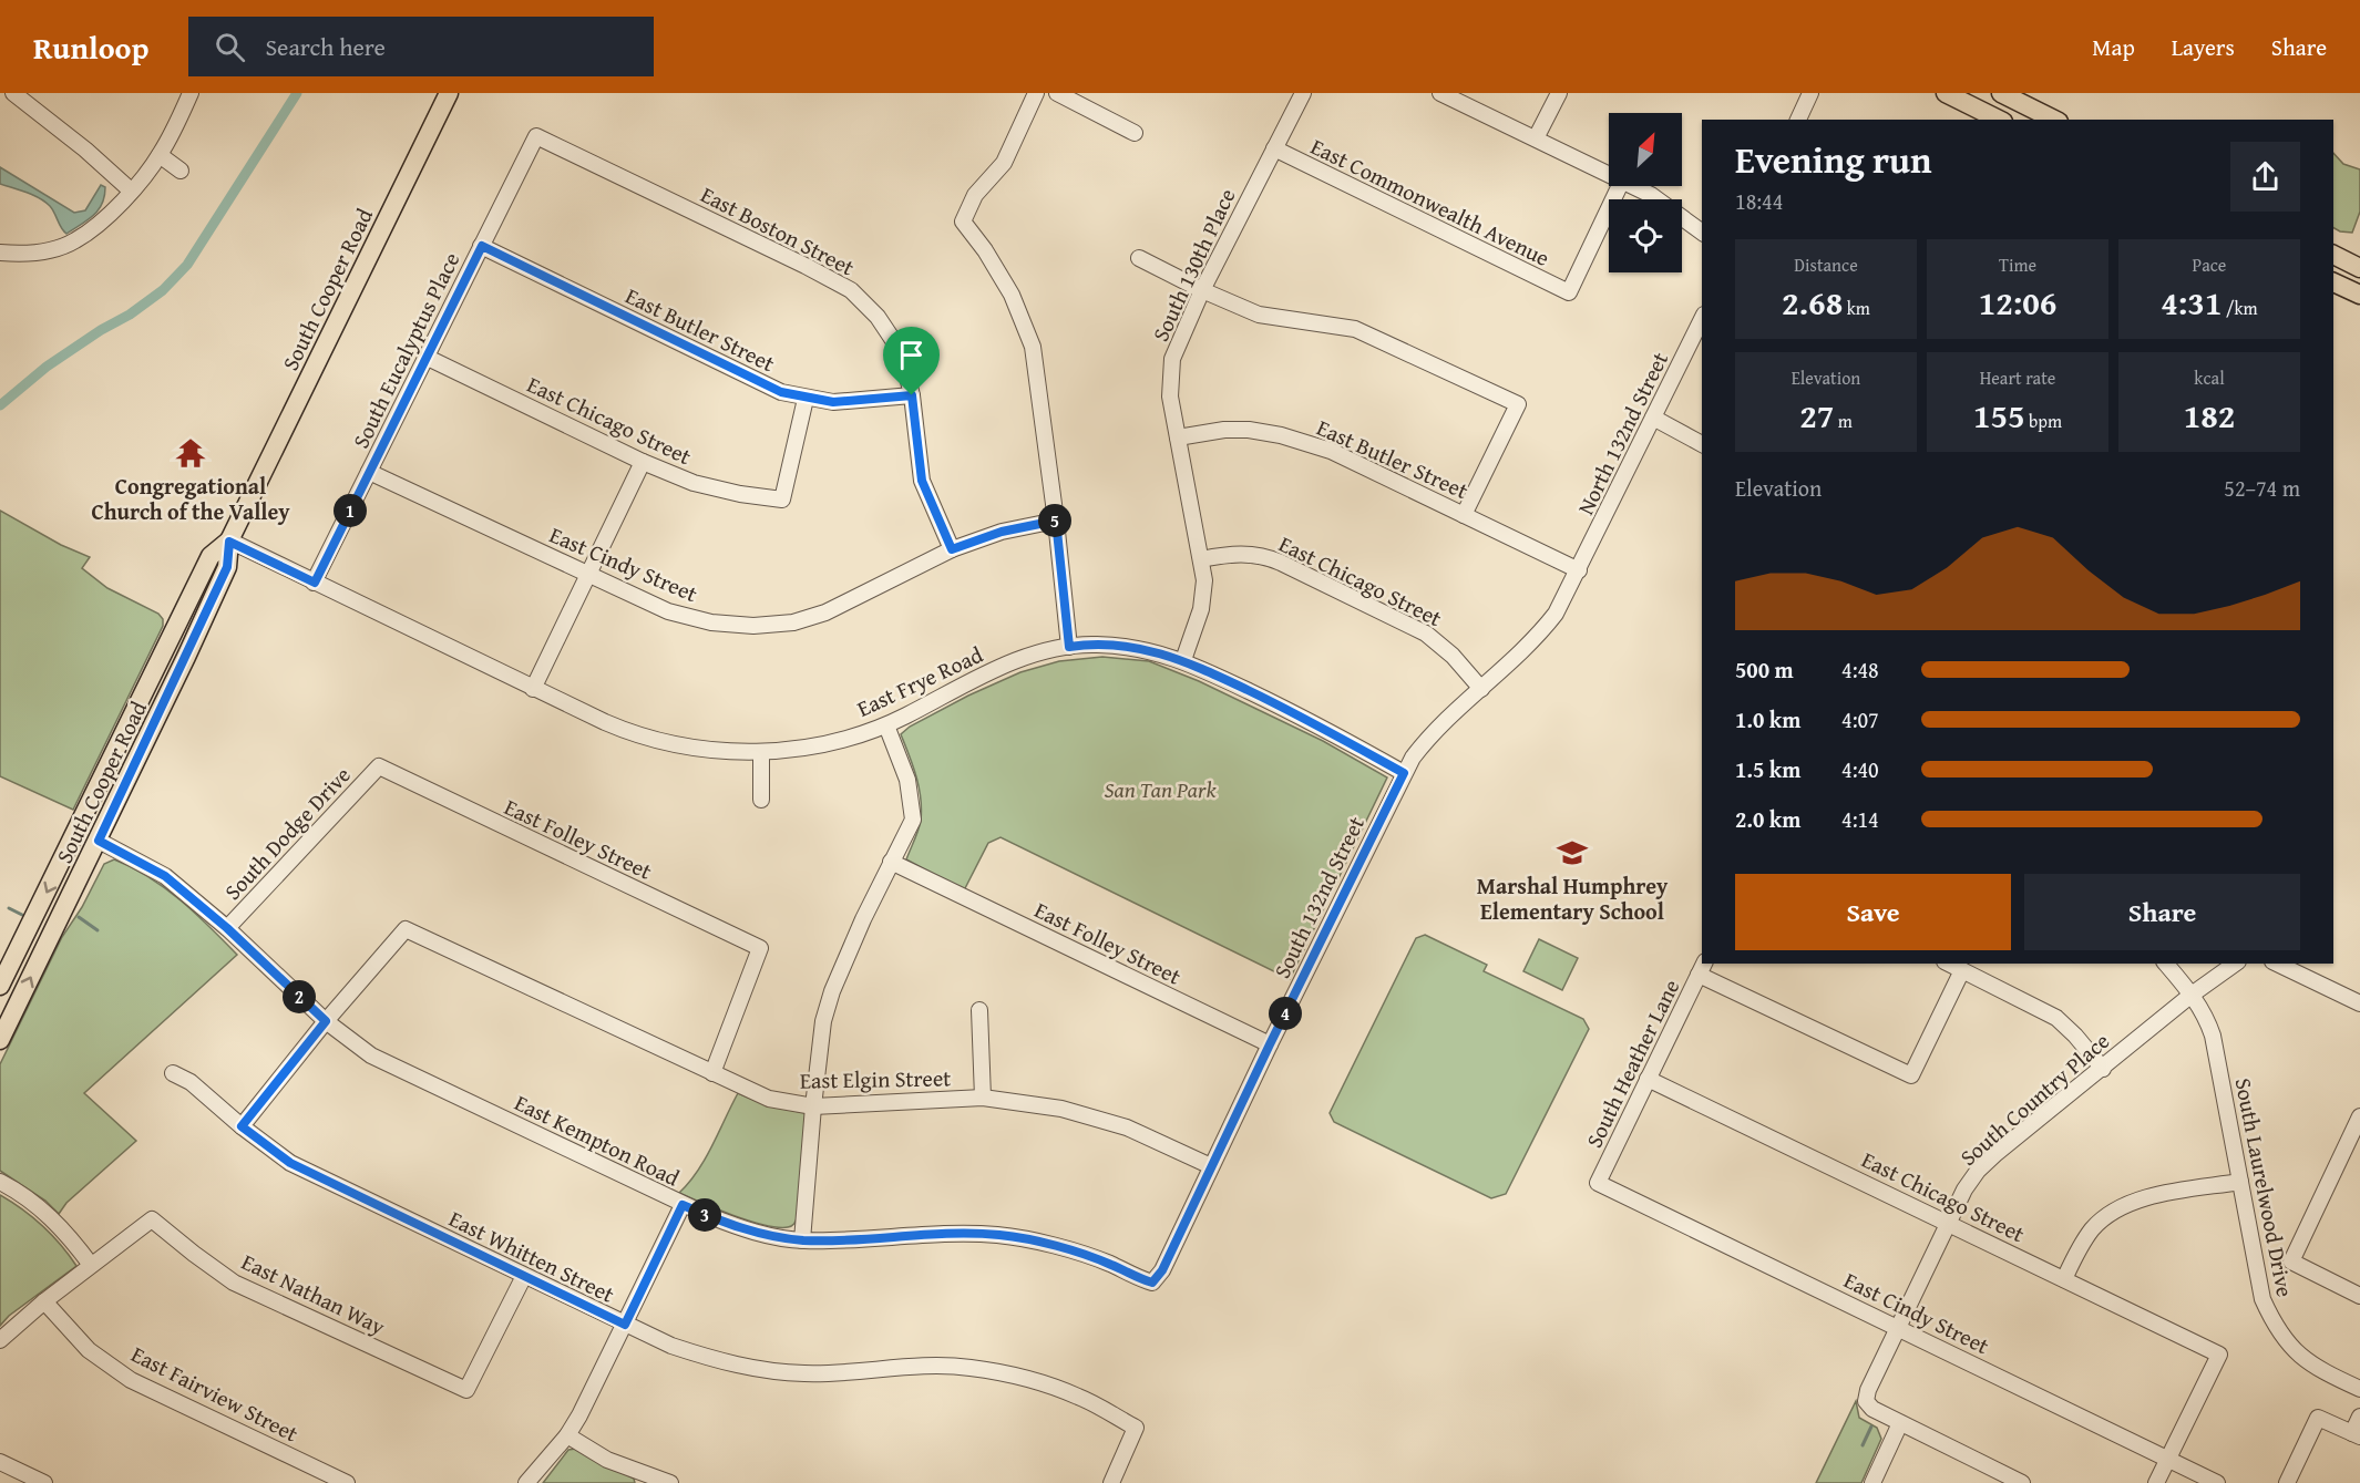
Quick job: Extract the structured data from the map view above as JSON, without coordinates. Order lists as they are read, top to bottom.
{
  "streets": {
    "main road": ["South Cooper Road"],
    "street": [
      "East Commonwealth Avenue",
      "East Boston Street",
      "South 130th Place",
      "East Butler Street",
      "South Eucalyptus Place",
      "East Chicago Street",
      "North 132nd Street",
      "East Cindy Street",
      "East Frye Road",
      "South Dodge Drive",
      "East Folley Street",
      "South 132nd Street",
      "South Heather Lane",
      "East Elgin Street",
      "South Country Place",
      "East Kempton Road",
      "South Laurelwood Drive",
      "East Whitten Street",
      "East Nathan Way",
      "East Fairview Street"
    ]
  },
  "crossings": [
    ["East Commonwealth Avenue", "South 130th Place"],
    ["East Boston Street", "East Butler Street"],
    ["East Boston Street", "South Eucalyptus Place"],
    ["East Boston Street", "East Cindy Street"],
    ["South 130th Place", "East Butler Street"],
    ["South 130th Place", "East Chicago Street"],
    ["South 130th Place", "East Frye Road"],
    ["South Cooper Road", "East Frye Road"],
    ["South Cooper Road", "East Kempton Road"],
    ["East Butler Street", "South Eucalyptus Place"],
    ["East Butler Street", "East Chicago Street"],
    ["East Butler Street", "North 132nd Street"],
    ["East Butler Street", "South 132nd Street"],
    ["South Eucalyptus Place", "East Chicago Street"],
    ["South Eucalyptus Place", "East Cindy Street"],
    ["South Eucalyptus Place", "East Frye Road"],
    ["East Chicago Street", "East Cindy Street"],
    ["East Chicago Street", "South 132nd Street"],
    ["East Chicago Street", "South Heather Lane"],
    ["East Chicago Street", "South Country Place"],
    ["North 132nd Street", "South 132nd Street"],
    ["East Cindy Street", "South Heather Lane"],
    ["East Cindy Street", "South Country Place"],
    ["East Frye Road", "South 132nd Street"],
    ["South Dodge Drive", "East Folley Street"],
    ["South Dodge Drive", "East Kempton Road"],
    ["East Folley Street", "South 132nd Street"],
    ["East Folley Street", "East Elgin Street"],
    ["South 132nd Street", "East Elgin Street"],
    ["South 132nd Street", "East Kempton Road"],
    ["East Elgin Street", "East Kempton Road"],
    ["South Country Place", "South Laurelwood Drive"],
    ["East Whitten Street", "East Nathan Way"]
  ],
  "parks": ["San Tan Park"],
  "places": {
    "temple": ["Congregational Church of the Valley"],
    "school or university": ["Marshal Humphrey Elementary School"]
  },
  "north": "top right",
  "page": {
    "header": "Runloop",
    "search": "Search here",
    "nav": ["Map", "Layers", "Share"],
    "heading": ["Evening run", "18:44"],
    "stats": [
      ["Distance", "2.68 km"],
      ["Time", "12:06"],
      ["Pace", "4:31 /km"],
      ["Elevation", "27 m"],
      ["Heart rate", "155 bpm"],
      ["kcal", "182"]
    ],
    "chart": ["Elevation", "52–74 m"],
    "pins": [
      "1",
      "5",
      "2",
      "4",
      "3"
    ],
    "list": [
      {
        "name": "500 m",
        "note": "4:48"
      },
      {
        "name": "1.0 km",
        "note": "4:07"
      },
      {
        "name": "1.5 km",
        "note": "4:40"
      },
      {
        "name": "2.0 km",
        "note": "4:14"
      }
    ],
    "buttons": ["Save", "Share"]
  }
}
